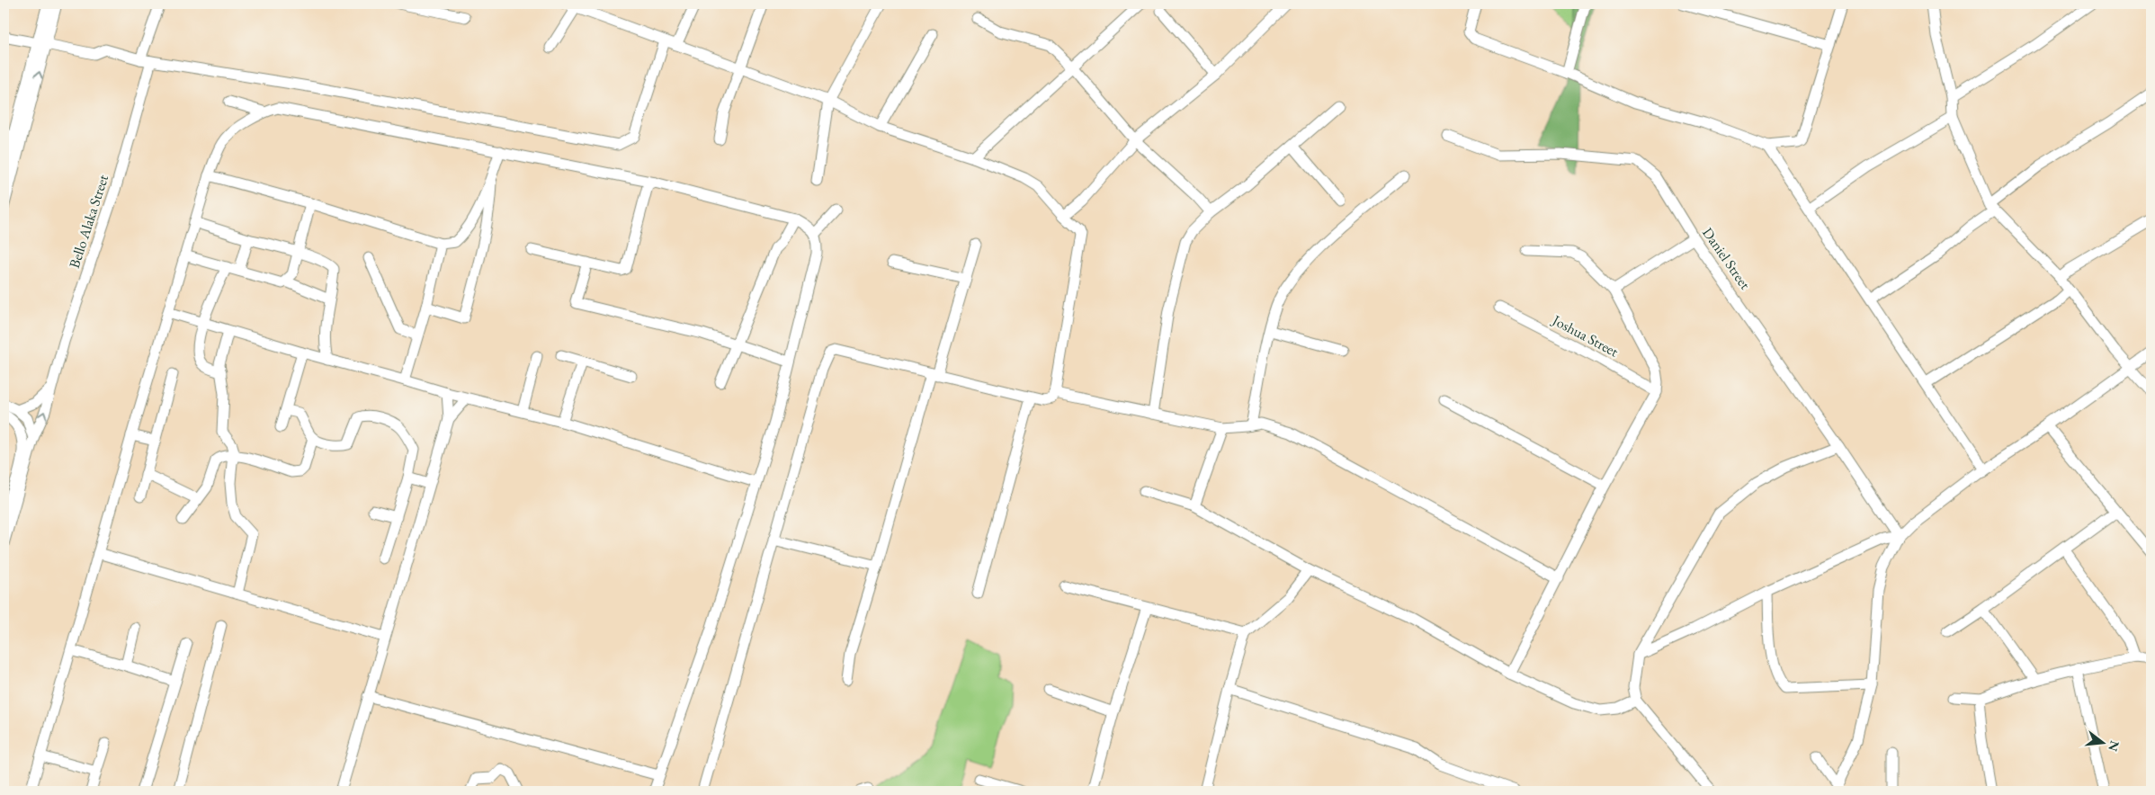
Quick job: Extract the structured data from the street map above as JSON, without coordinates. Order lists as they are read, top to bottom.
{
  "streets": {
    "street": ["Bello Alaka Street", "Daniel Street", "Joshua Street"]
  },
  "north": "right"
}
